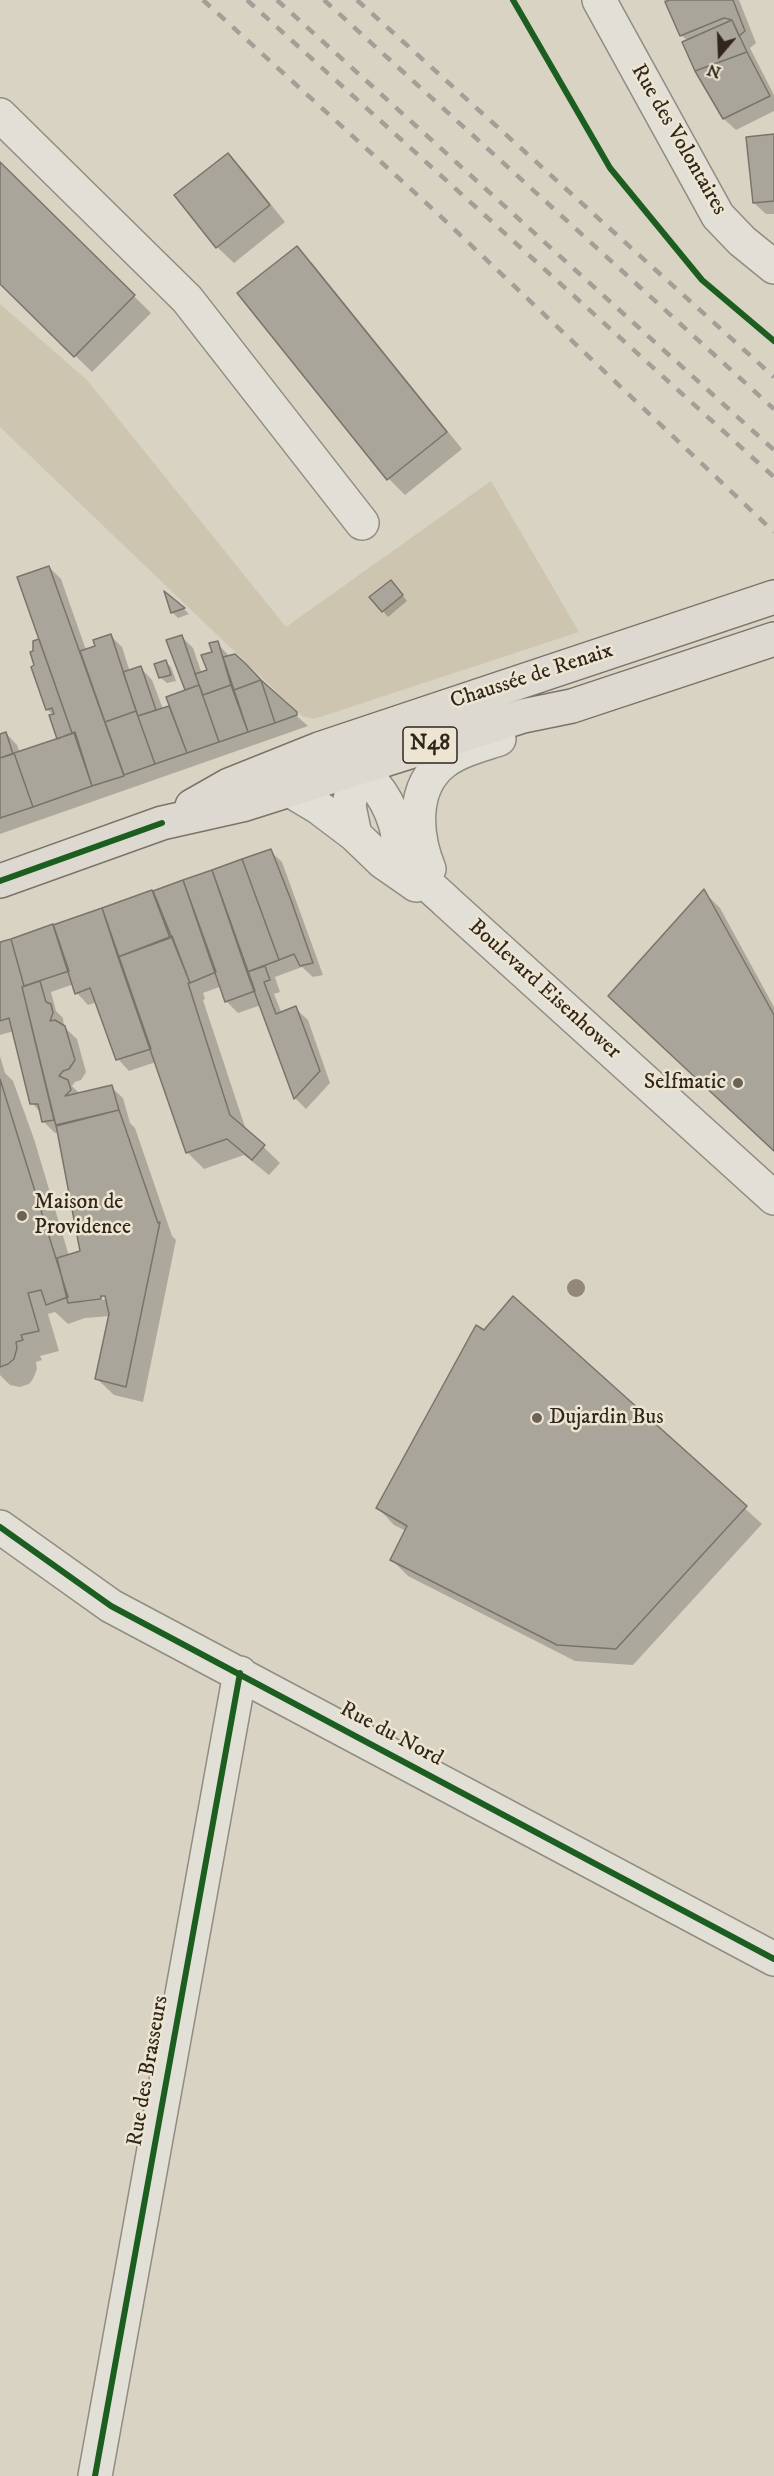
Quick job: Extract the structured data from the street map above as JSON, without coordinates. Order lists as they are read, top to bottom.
{
  "streets": {
    "main road": ["Chaussée de Renaix", "N48"],
    "street": [
      "Rue des Volontaires",
      "Boulevard Eisenhower",
      "Rue du Nord",
      "Rue des Brasseurs"
    ]
  },
  "crossings": [
    ["Chaussée de Renaix", "Boulevard Eisenhower"],
    ["Rue du Nord", "Rue des Brasseurs"]
  ],
  "places": ["Selfmatic", "Maison de Providence", "Dujardin Bus"],
  "north": "bottom"
}
